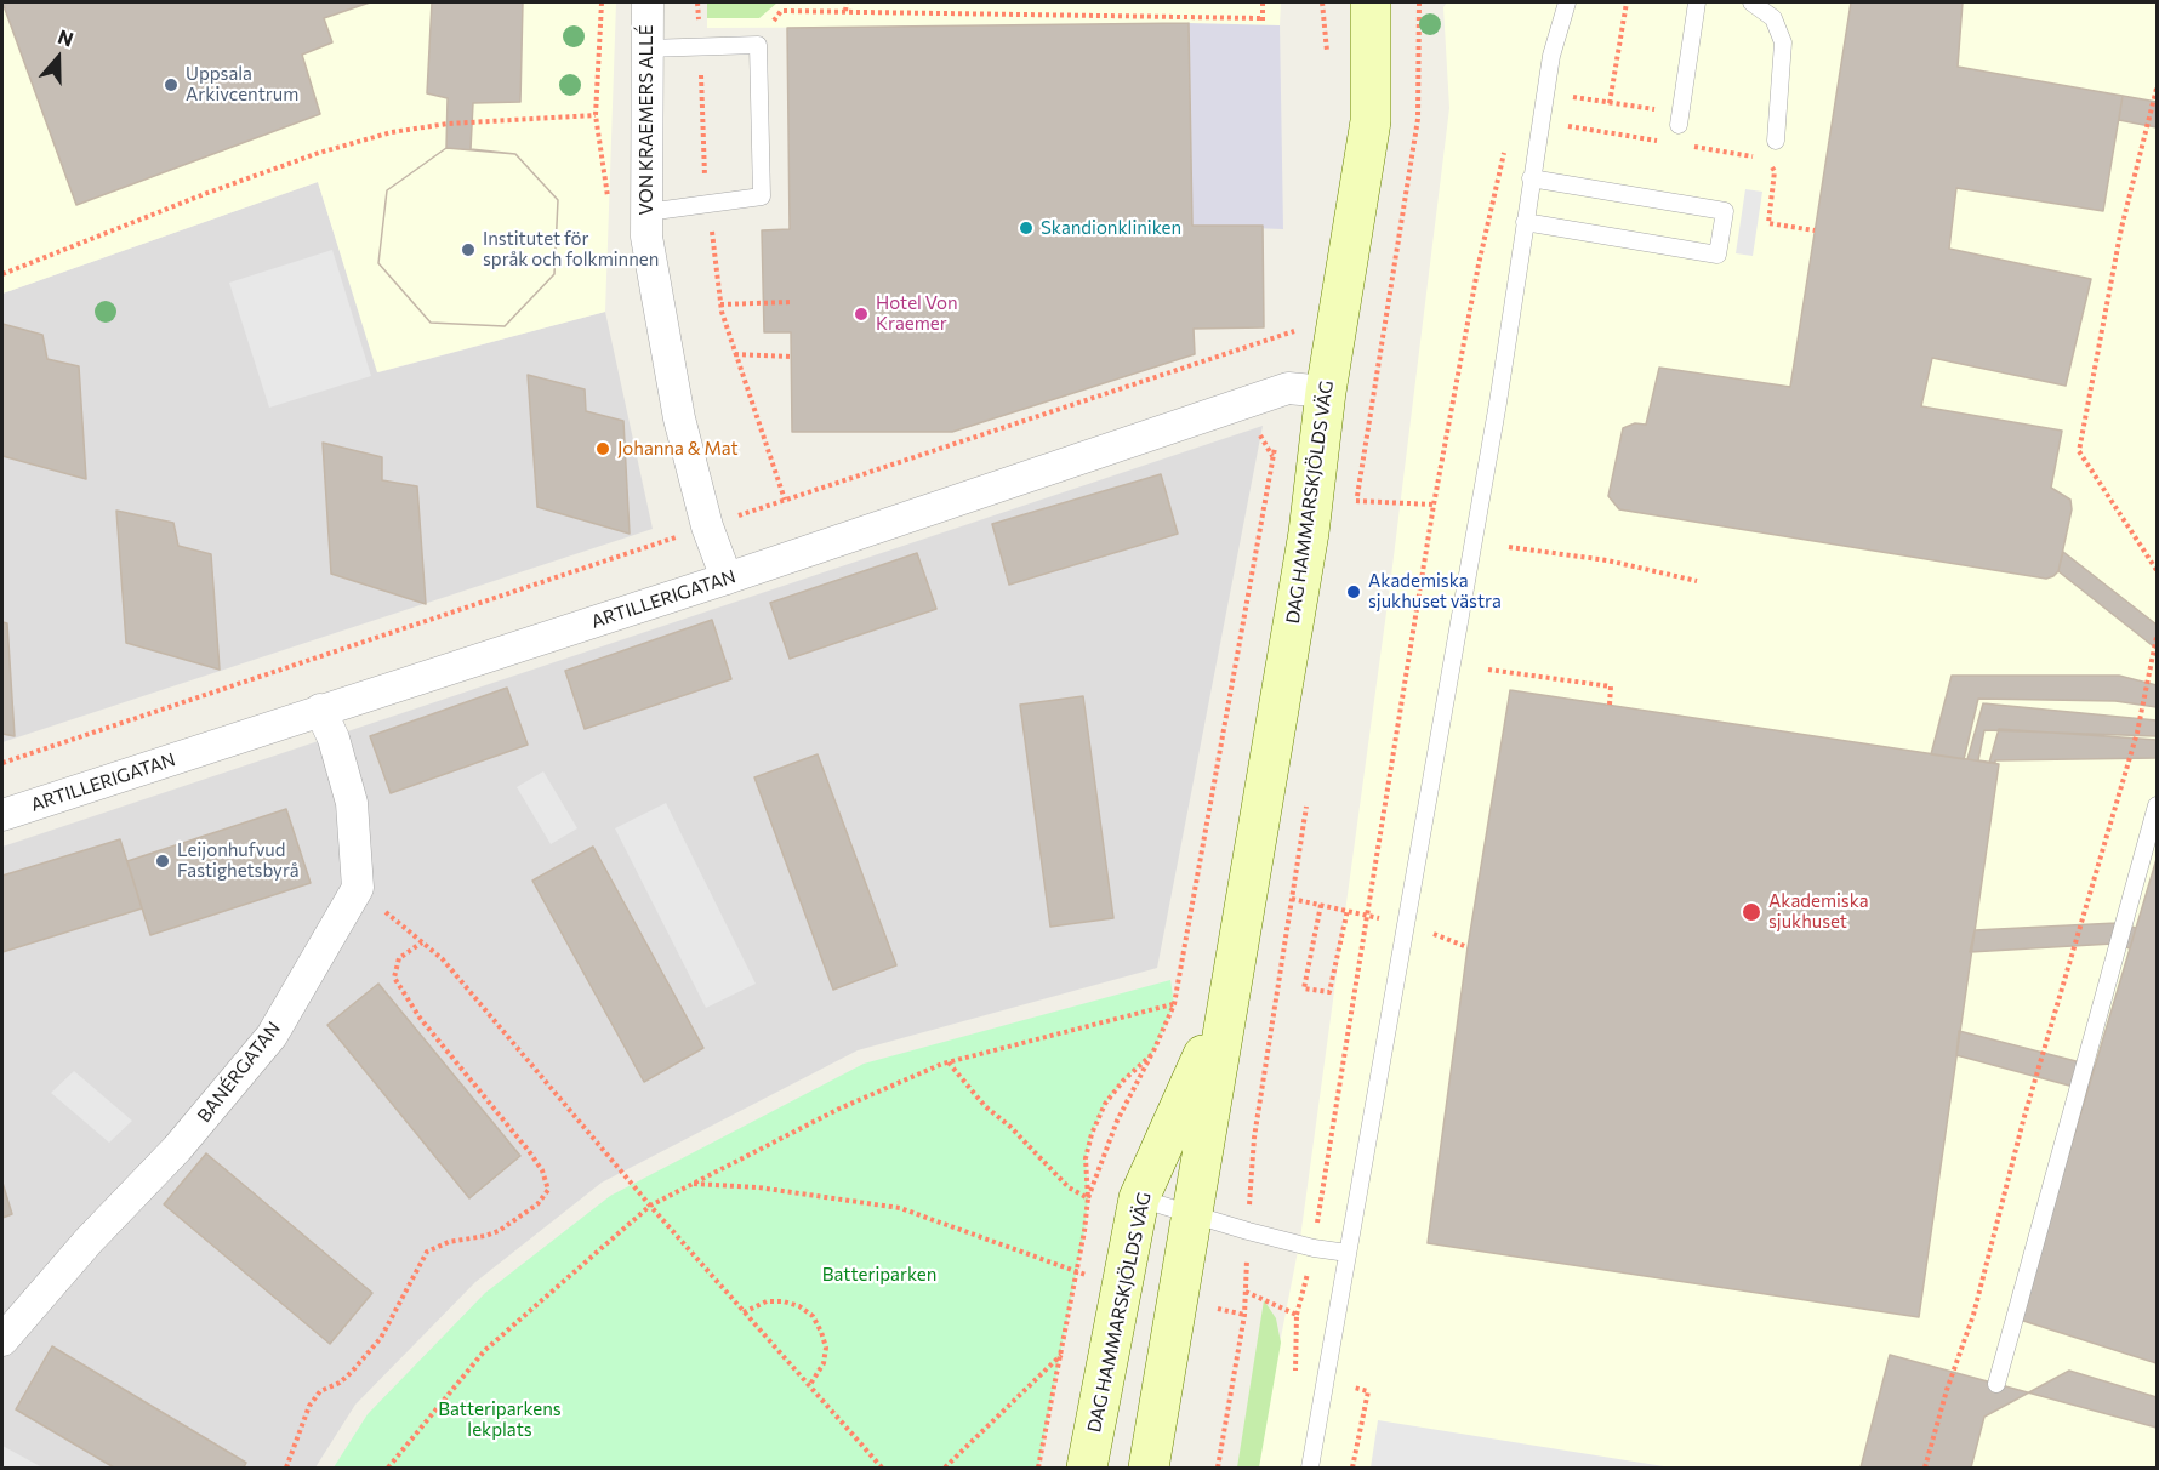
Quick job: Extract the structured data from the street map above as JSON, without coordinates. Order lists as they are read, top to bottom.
{
  "streets": {
    "street": [
      "VON KRAEMERS ALLÉ",
      "DAG HAMMARSKJÖLDS VÄG",
      "ARTILLERIGATAN",
      "BANÉRGATAN"
    ]
  },
  "crossings": [
    ["VON KRAEMERS ALLÉ", "ARTILLERIGATAN"],
    ["DAG HAMMARSKJÖLDS VÄG", "ARTILLERIGATAN"]
  ],
  "parks": ["Batteriparken", "Batteriparkens lekplats"],
  "places": [
    "Uppsala Arkivcentrum",
    "Skandionkliniken",
    "Institutet för språk och folkminnen",
    "Hotel Von Kraemer",
    "Johanna & Mat",
    "Akademiska sjukhuset västra",
    "Leijonhufvud Fastighetsbyrå",
    "Akademiska sjukhuset"
  ],
  "north": "top"
}
